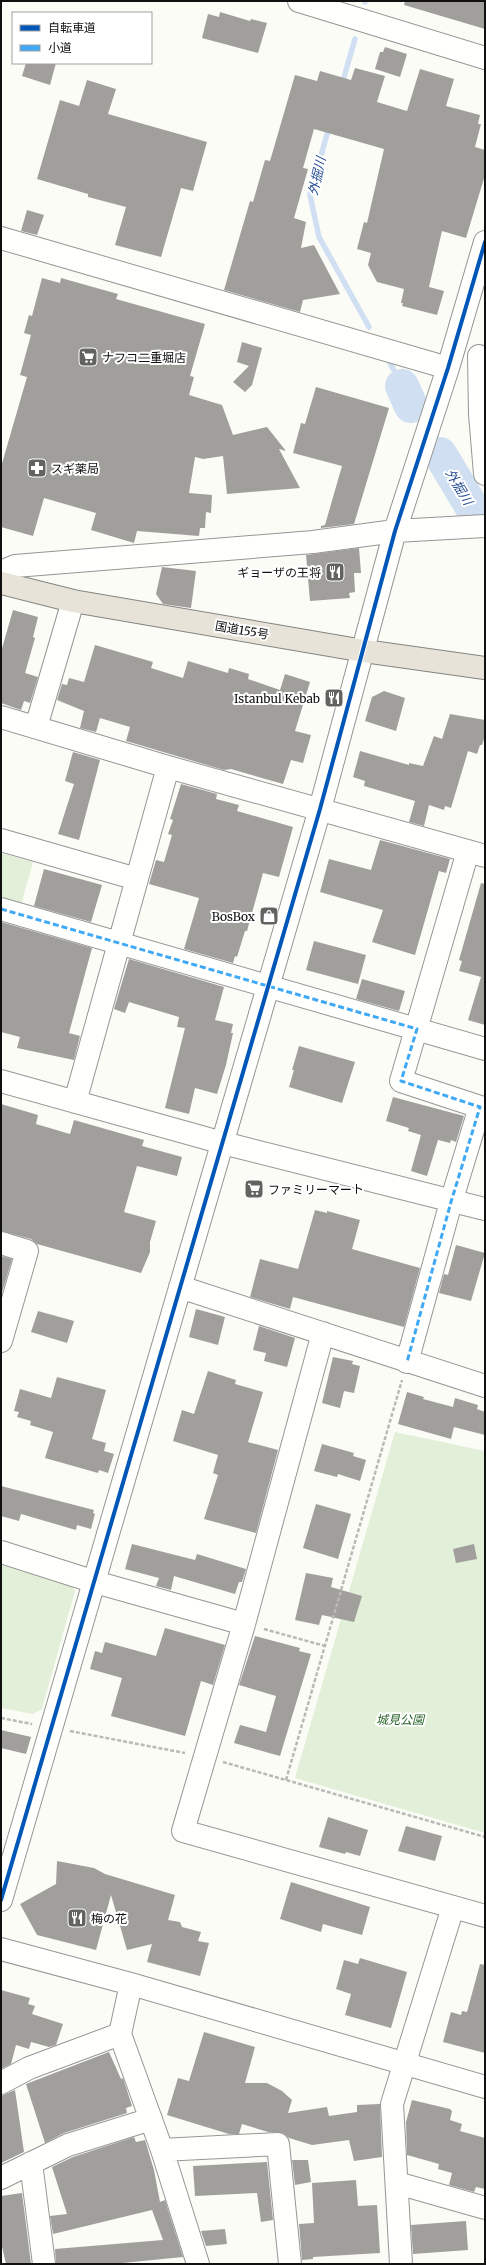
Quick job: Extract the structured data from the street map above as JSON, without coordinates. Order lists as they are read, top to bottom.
{
  "streets": {
    "highway": ["国道155号"]
  },
  "water": ["外掘川"],
  "parks": ["城見公園"],
  "places": {
    "supermarket": ["ナフコ二重堀店", "ファミリーマート"],
    "pharmacy": ["スギ薬局"],
    "restaurant": ["ギョーザの王将", "Istanbul Kebab", "梅の花"],
    "shop": ["BosBox"]
  },
  "legend": ["自転車道", "小道"]
}
